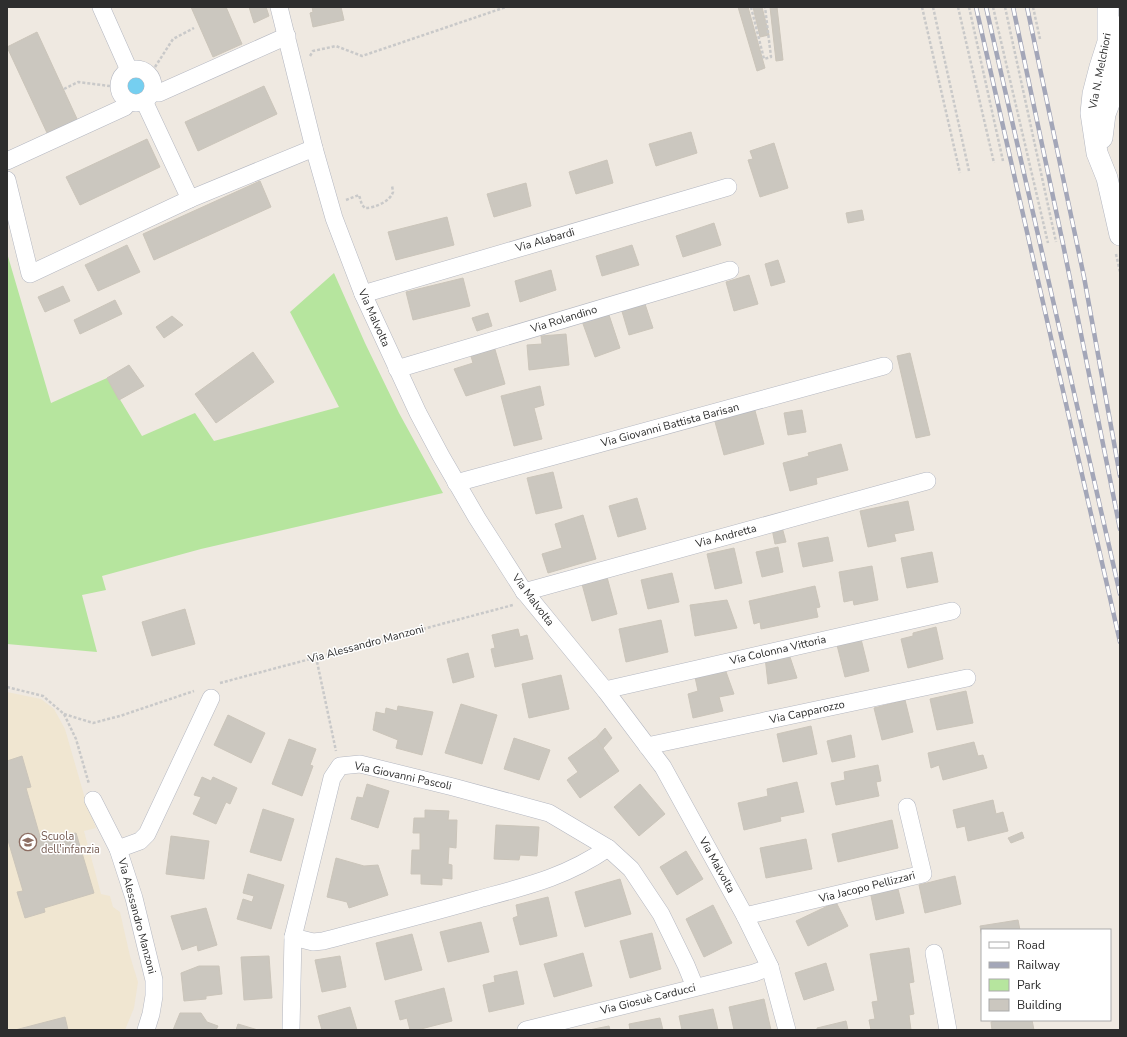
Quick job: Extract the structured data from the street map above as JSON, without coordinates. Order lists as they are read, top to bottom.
{
  "streets": {
    "street": [
      "Via N. Melchiori",
      "Via Alabardi",
      "Via Malvolta",
      "Via Rolandino",
      "Via Giovanni Battista Barisan",
      "Via Andretta",
      "Via Alessandro Manzoni",
      "Via Colonna Vittoria",
      "Via Capparozzo",
      "Via Giovanni Pascoli",
      "Via Jacopo Pellizzari",
      "Via Giosuè Carducci"
    ]
  },
  "crossings": [
    ["Via Alabardi", "Via Malvolta"],
    ["Via Malvolta", "Via Rolandino"],
    ["Via Malvolta", "Via Giovanni Battista Barisan"],
    ["Via Malvolta", "Via Andretta"],
    ["Via Malvolta", "Via Alessandro Manzoni"],
    ["Via Malvolta", "Via Colonna Vittoria"],
    ["Via Malvolta", "Via Capparozzo"],
    ["Via Malvolta", "Via Jacopo Pellizzari"],
    ["Via Malvolta", "Via Giosuè Carducci"],
    ["Via Andretta", "Via Alessandro Manzoni"],
    ["Via Giovanni Pascoli", "Via Giosuè Carducci"]
  ],
  "places": {
    "school or university": ["Scuola dell'infanzia"]
  },
  "legend": [
    "Road",
    "Railway",
    "Park",
    "Building"
  ]
}
